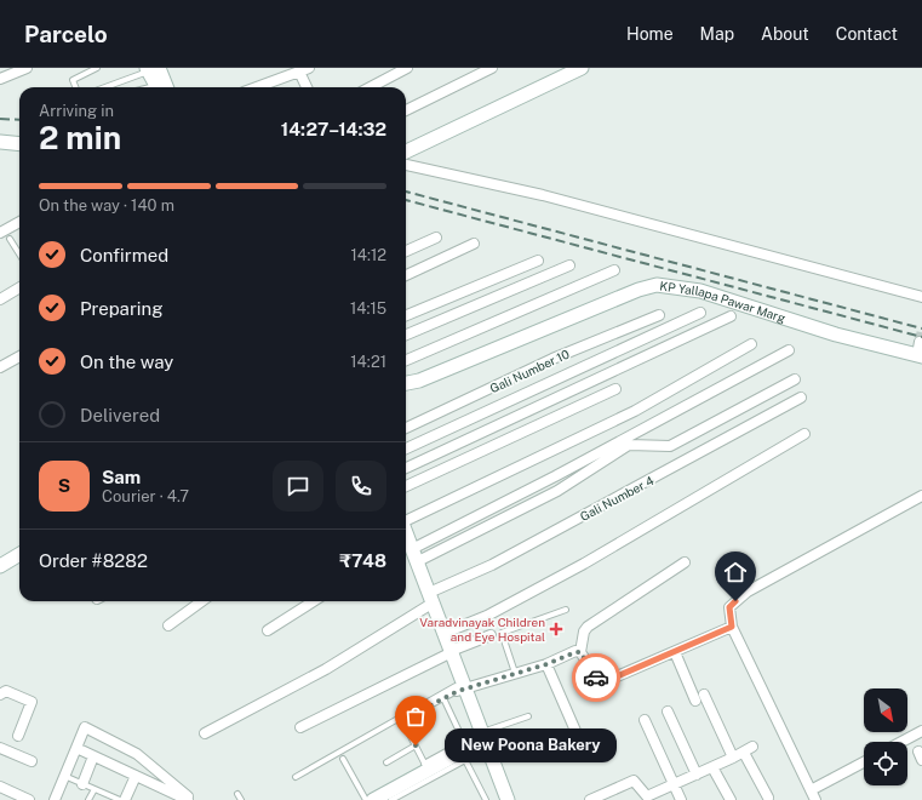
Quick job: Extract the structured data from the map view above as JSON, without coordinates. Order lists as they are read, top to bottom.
{
  "streets": {
    "street": ["KP Yallapa Pawar Marg", "Gali Number 10", "Gali Number 4"]
  },
  "places": {
    "health": ["Varadvinayak Children and Eye Hospital"],
    "other": ["New Poona Bakery"]
  },
  "north": "bottom right",
  "page": {
    "header": "Parcelo",
    "nav": [
      "Home",
      "Map",
      "About",
      "Contact"
    ],
    "heading": ["2 min", "Arriving in", "14:27–14:32"],
    "panel": [
      "Sam",
      "Courier · 4.7",
      "Order #8282",
      "₹748"
    ],
    "bar": "On the way · 140 m",
    "list": [
      ["Confirmed", "14:12"],
      ["Preparing", "14:15"],
      ["On the way", "14:21"],
      "Delivered"
    ],
    "round": "S",
    "bubble": "New Poona Bakery"
  }
}
